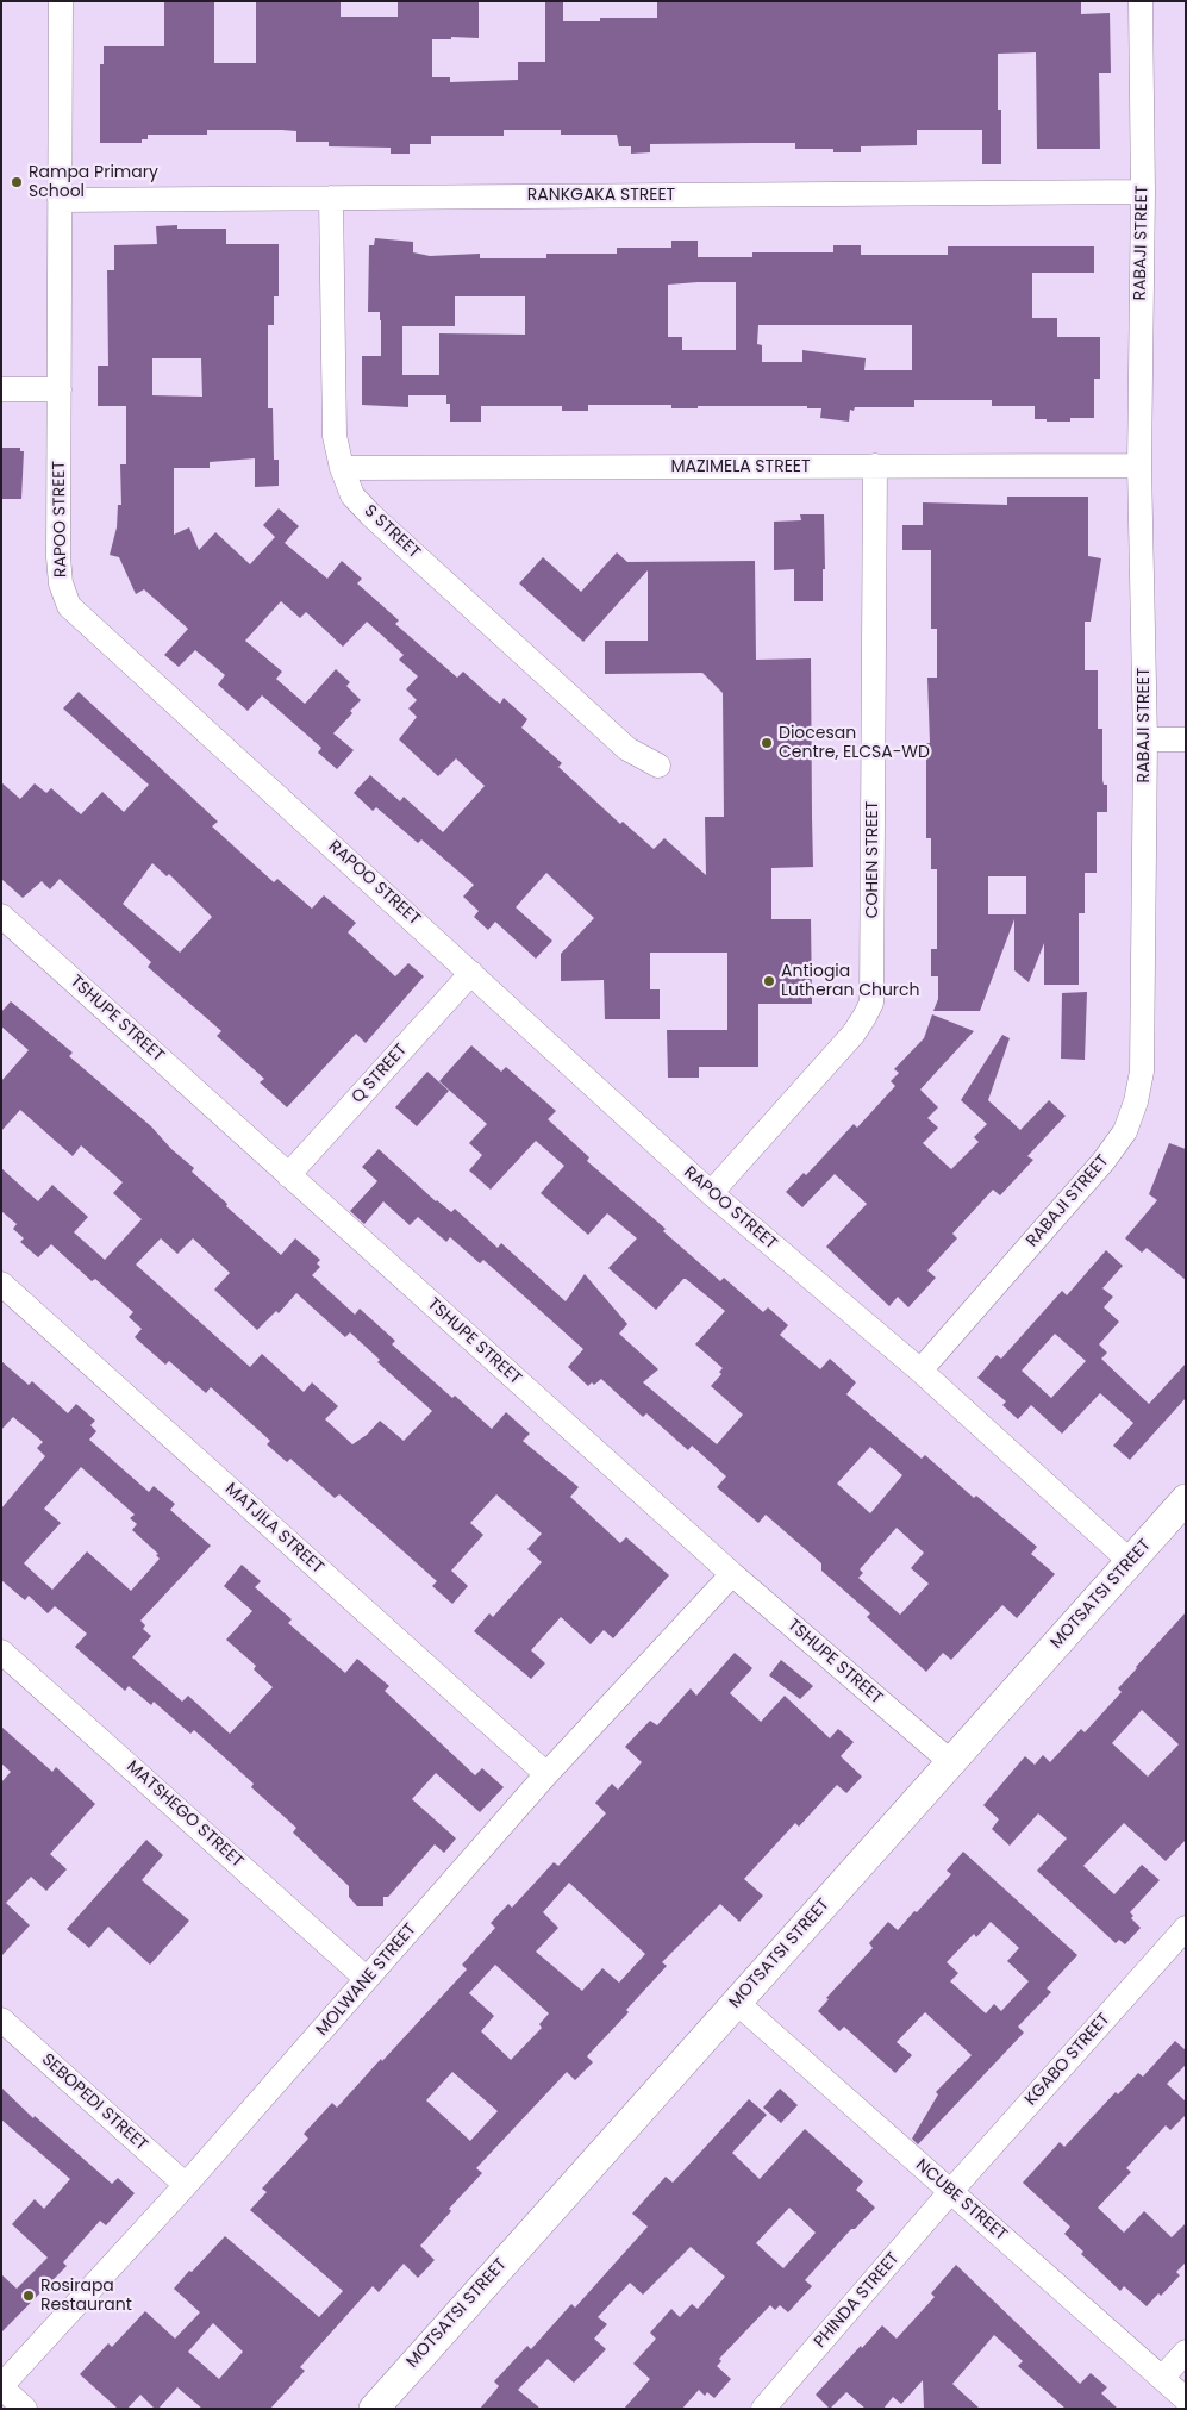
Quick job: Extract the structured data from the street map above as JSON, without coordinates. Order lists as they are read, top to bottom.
{
  "streets": {
    "street": [
      "RANKGAKA STREET",
      "RABAJI STREET",
      "MAZIMELA STREET",
      "RAPOO STREET",
      "S STREET",
      "COHEN STREET",
      "TSHUPE STREET",
      "Q STREET",
      "MATJILA STREET",
      "MOTSATSI STREET",
      "MATSHEGO STREET",
      "MOLWANE STREET",
      "KGABO STREET",
      "SEBOPEDI STREET",
      "NCUBE STREET",
      "PHINDA STREET"
    ]
  },
  "crossings": [
    ["RANKGAKA STREET", "RABAJI STREET"],
    ["RANKGAKA STREET", "RAPOO STREET"],
    ["RANKGAKA STREET", "S STREET"],
    ["RABAJI STREET", "MAZIMELA STREET"],
    ["RABAJI STREET", "RAPOO STREET"],
    ["MAZIMELA STREET", "S STREET"],
    ["MAZIMELA STREET", "COHEN STREET"],
    ["RAPOO STREET", "COHEN STREET"],
    ["RAPOO STREET", "Q STREET"],
    ["RAPOO STREET", "MOTSATSI STREET"],
    ["TSHUPE STREET", "Q STREET"],
    ["TSHUPE STREET", "MOTSATSI STREET"],
    ["TSHUPE STREET", "MOLWANE STREET"],
    ["MATJILA STREET", "MOLWANE STREET"],
    ["MOTSATSI STREET", "NCUBE STREET"],
    ["MATSHEGO STREET", "MOLWANE STREET"],
    ["MOLWANE STREET", "SEBOPEDI STREET"],
    ["KGABO STREET", "NCUBE STREET"],
    ["KGABO STREET", "PHINDA STREET"],
    ["NCUBE STREET", "PHINDA STREET"]
  ],
  "places": [
    "Rampa Primary School",
    "Diocesan Centre, ELCSA-WD",
    "Antiogia Lutheran Church",
    "Rosirapa Restaurant"
  ]
}
